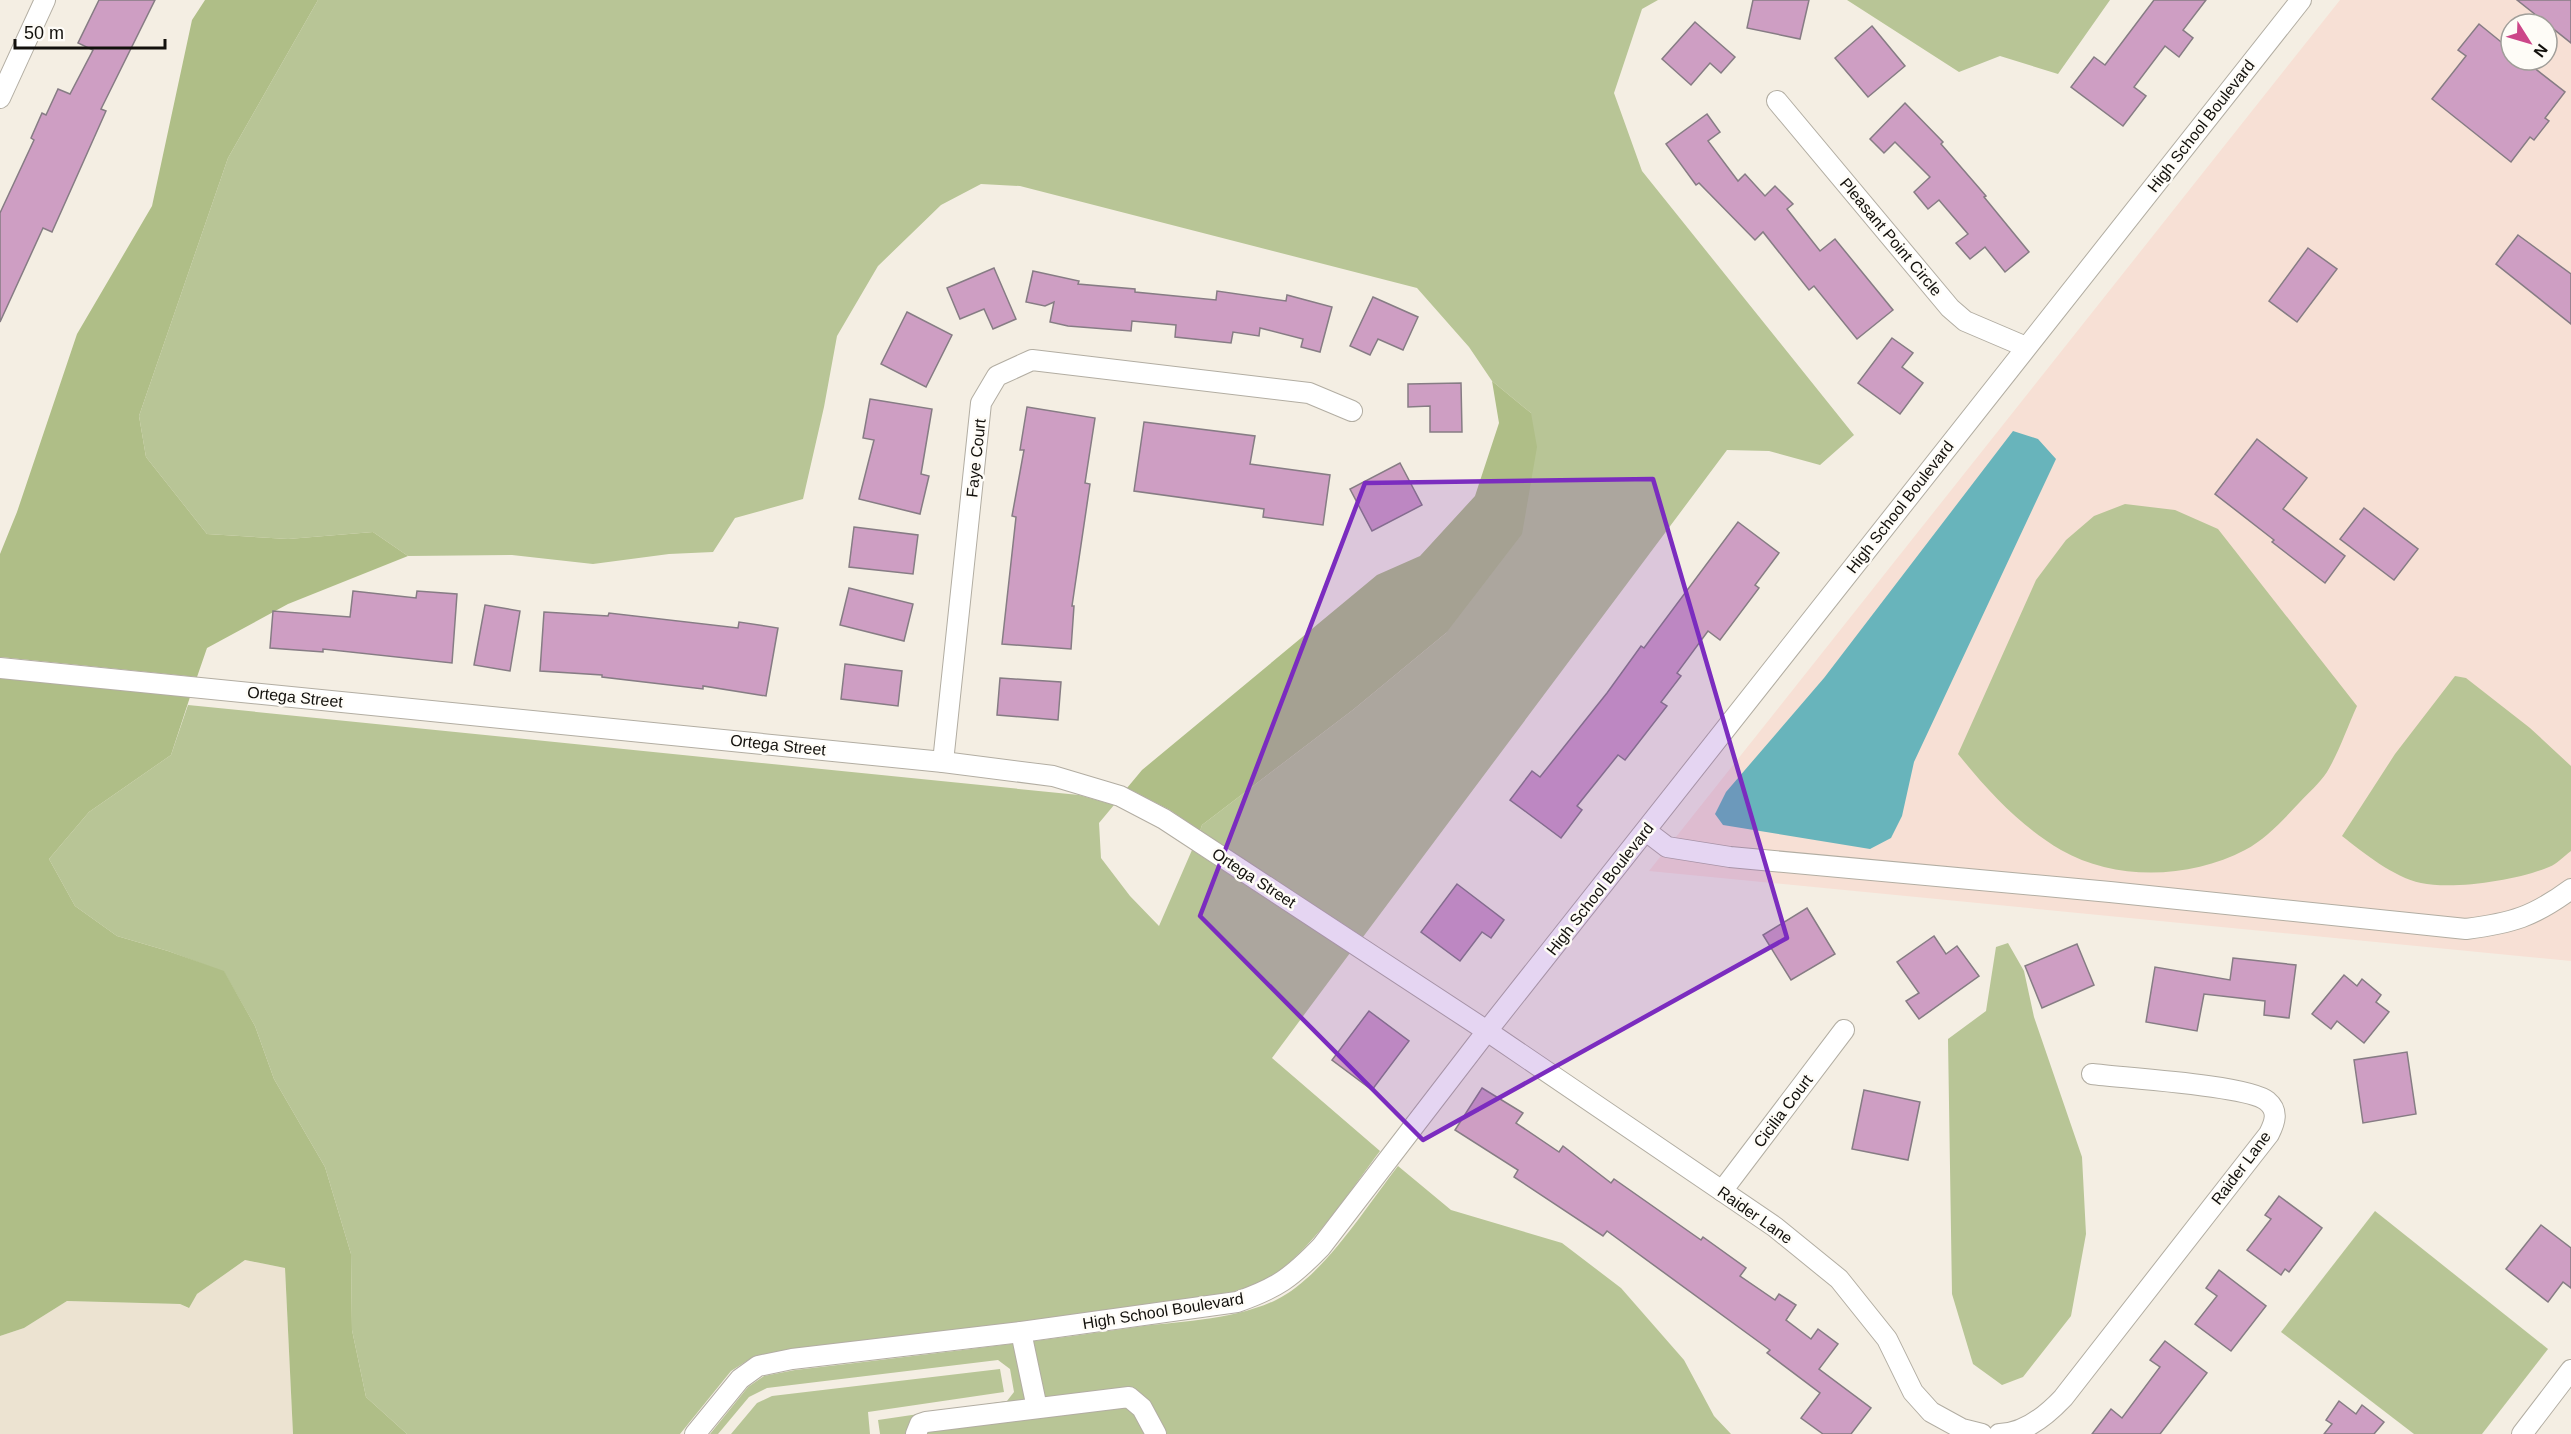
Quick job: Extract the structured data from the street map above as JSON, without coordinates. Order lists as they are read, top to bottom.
{
  "streets": {
    "street": [
      "High School Boulevard",
      "Pleasant Point Circle",
      "Faye Court",
      "Ortega Street",
      "Cicilia Court",
      "Raider Lane"
    ]
  },
  "crossings": [
    ["High School Boulevard", "Pleasant Point Circle"],
    ["High School Boulevard", "Ortega Street"],
    ["High School Boulevard", "Raider Lane"],
    ["Faye Court", "Ortega Street"],
    ["Ortega Street", "Raider Lane"],
    ["Cicilia Court", "Raider Lane"]
  ],
  "scale_bar": "50 m",
  "north": "bottom right"
}
